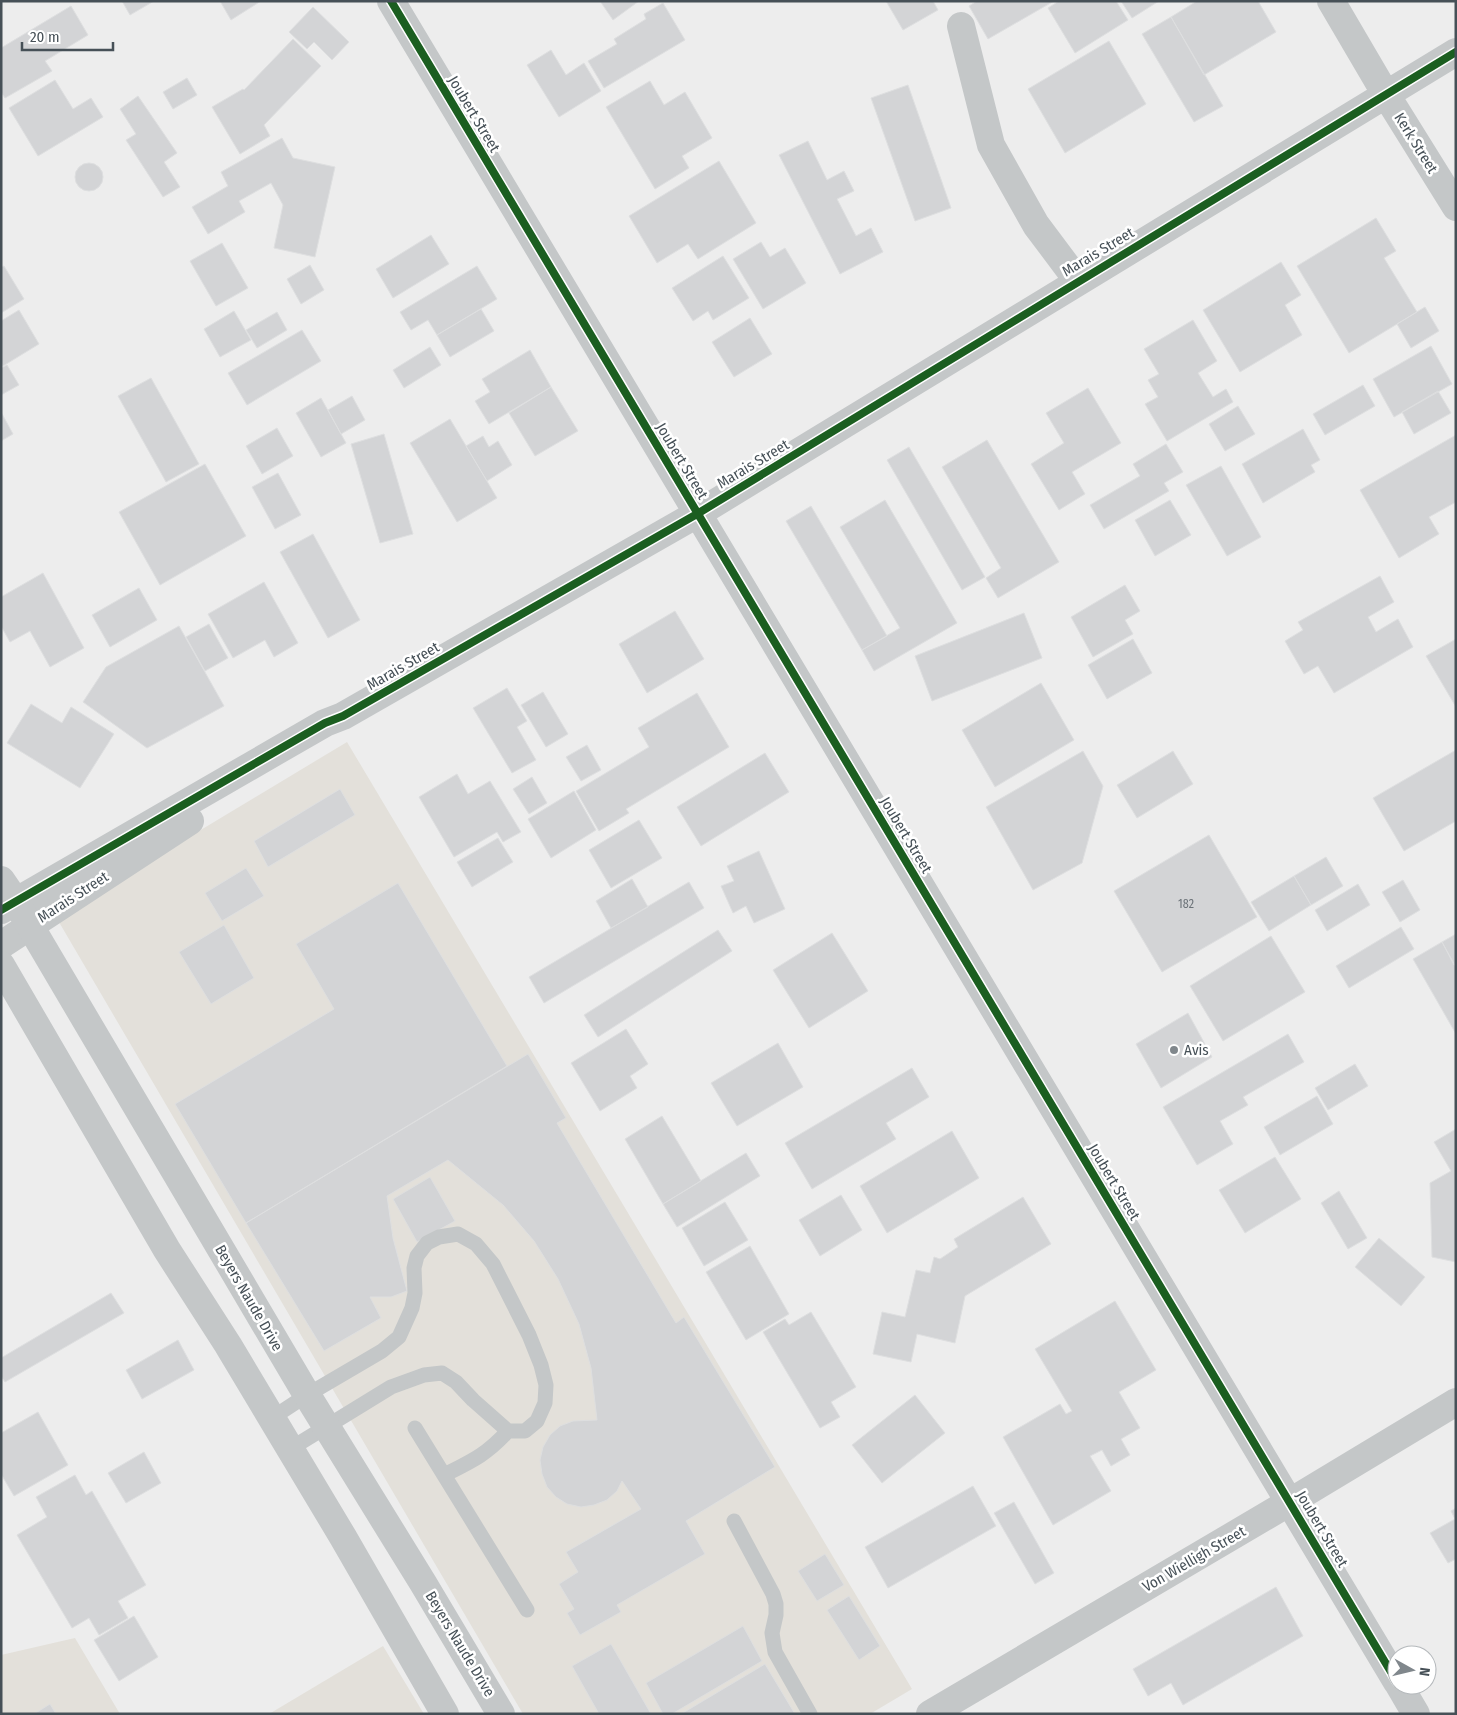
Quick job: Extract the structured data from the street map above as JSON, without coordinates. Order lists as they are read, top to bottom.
{
  "streets": {
    "street": [
      "Joubert Street",
      "Kerk Street",
      "Marais Street",
      "Beyers Naude Drive",
      "Von Wielligh Street"
    ]
  },
  "crossings": [
    ["Joubert Street", "Marais Street"],
    ["Joubert Street", "Von Wielligh Street"],
    ["Kerk Street", "Marais Street"],
    ["Marais Street", "Beyers Naude Drive"]
  ],
  "places": ["Avis"],
  "house_numbers": ["182"],
  "scale_bar": "20 m",
  "north": "right"
}
